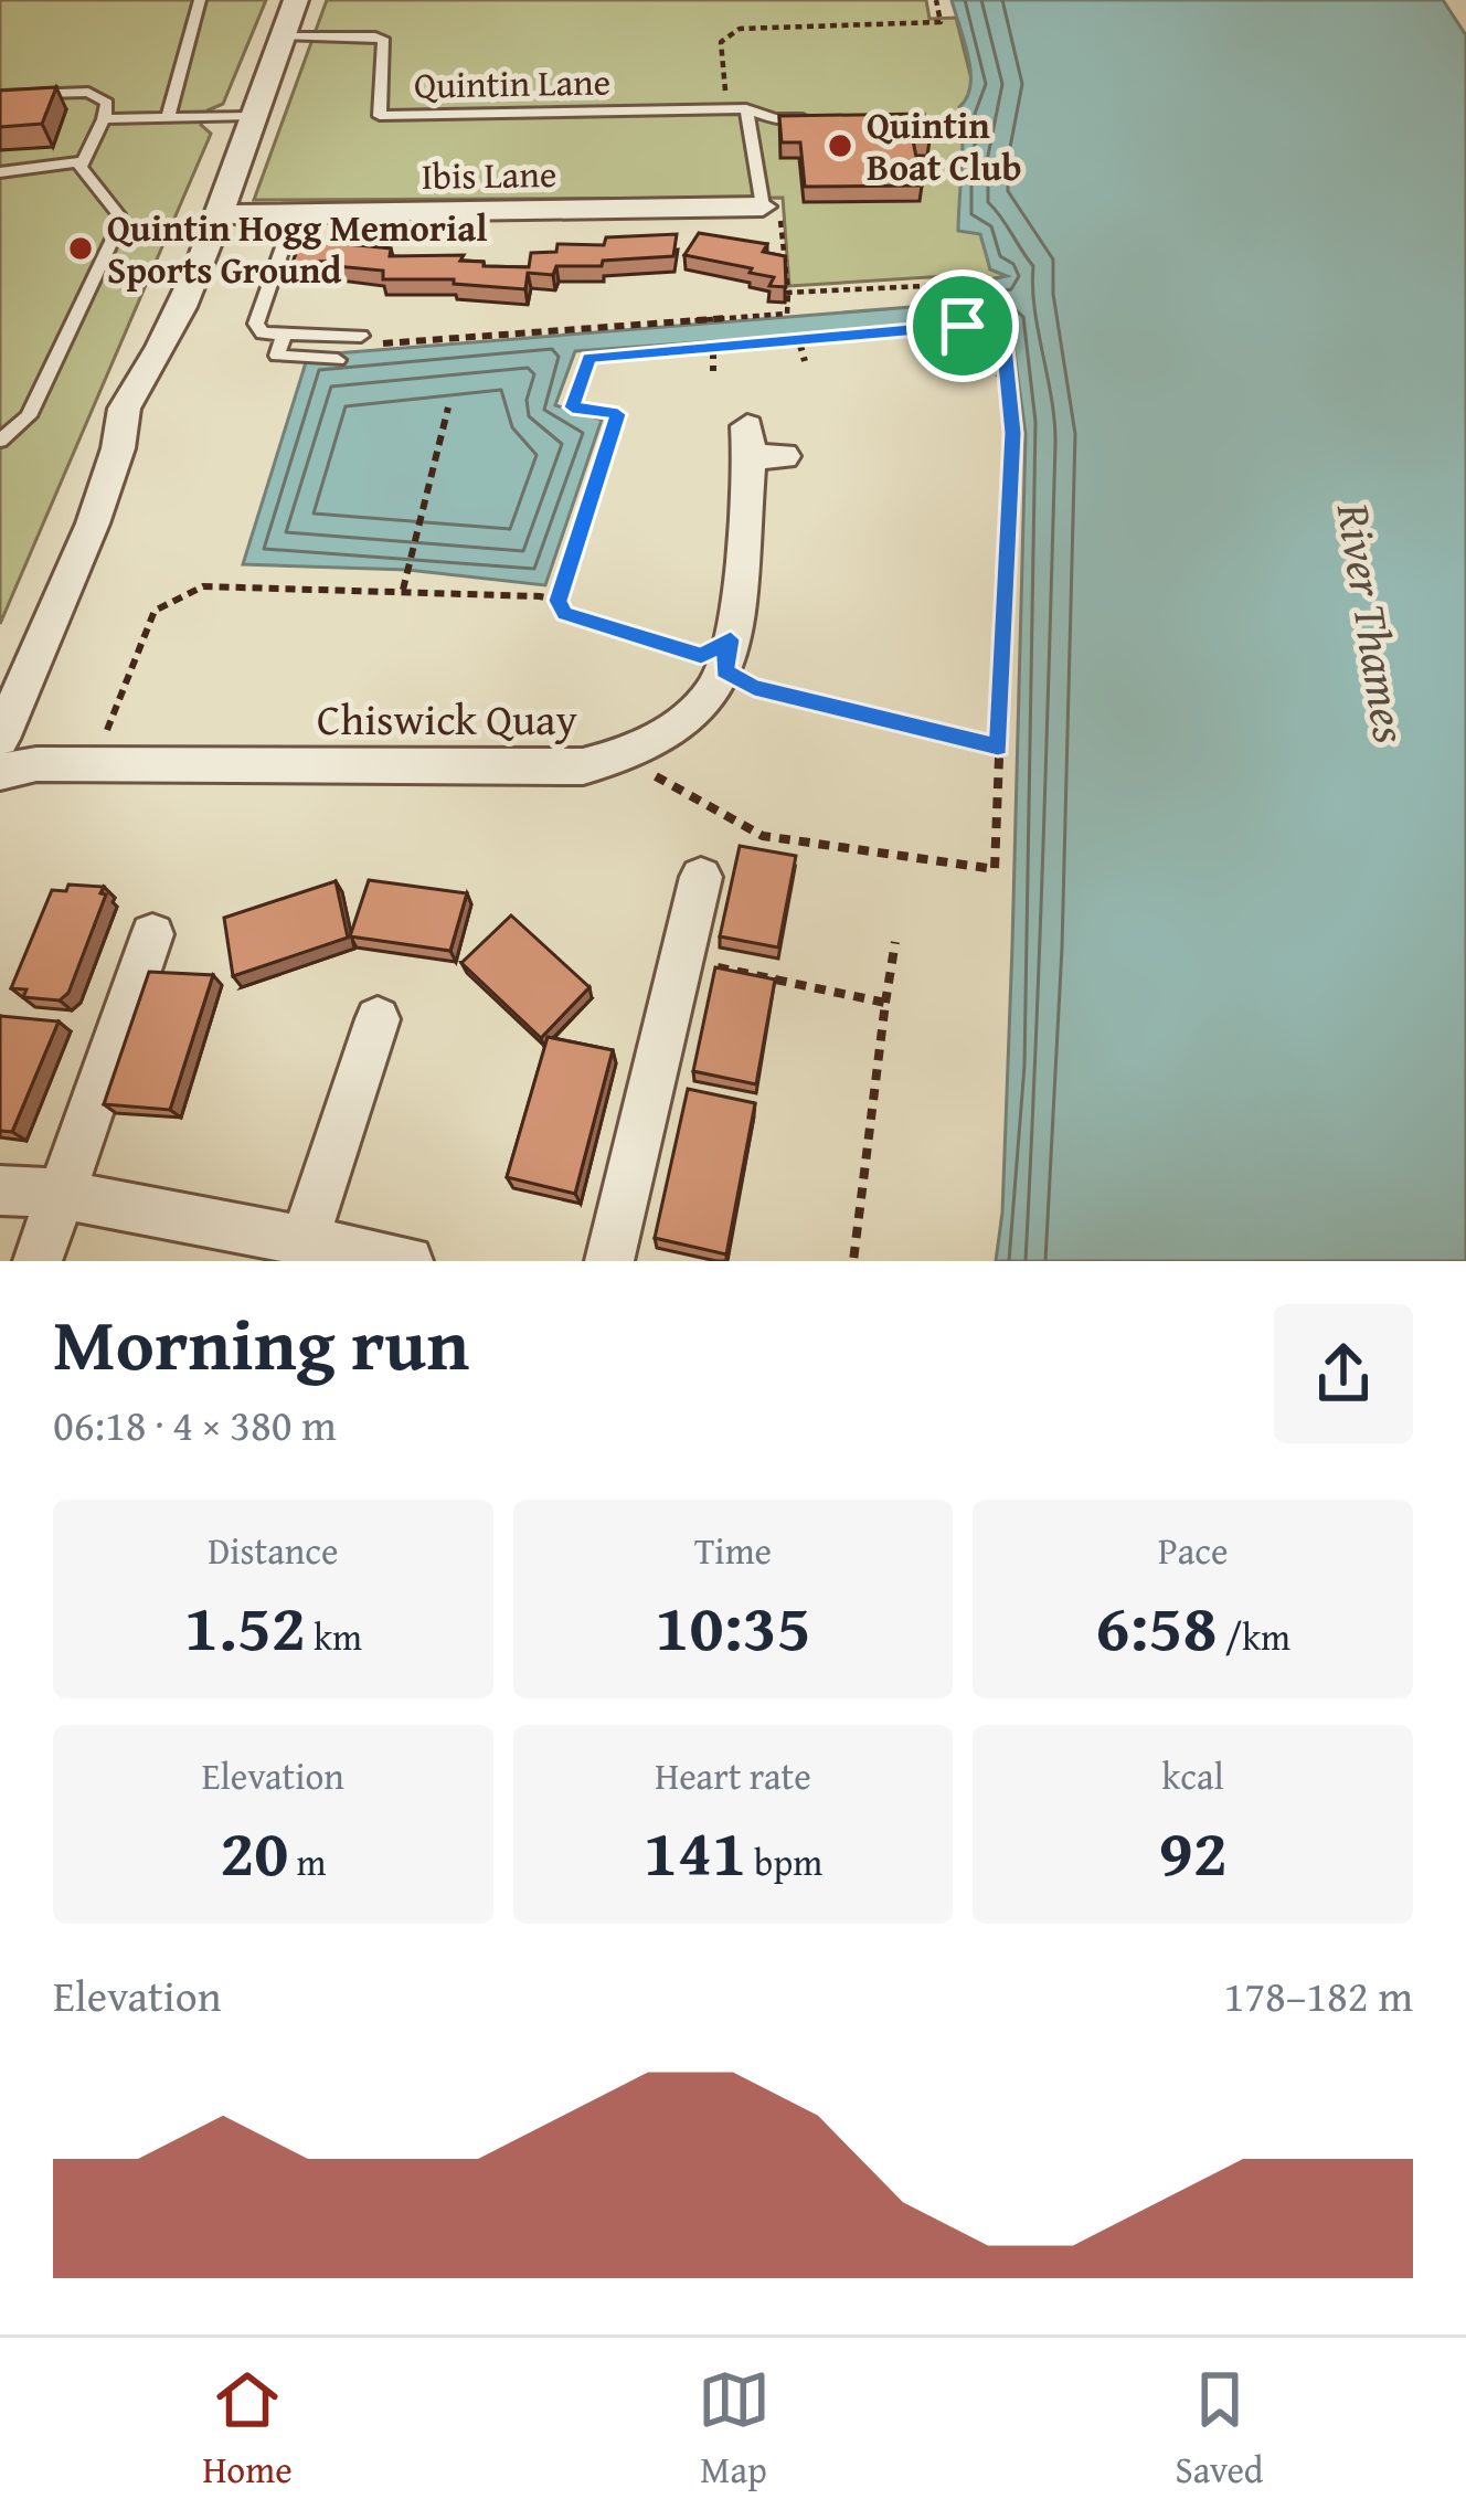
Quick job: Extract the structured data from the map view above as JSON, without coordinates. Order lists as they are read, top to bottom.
{
  "streets": {
    "street": ["Ibis Lane", "Chiswick Quay"],
    "lane": ["Quintin Lane"]
  },
  "water": ["River Thames"],
  "places": ["Quintin Boat Club", "Quintin Hogg Memorial Sports Ground"],
  "page": {
    "heading": ["Morning run", "06:18 · 4 × 380 m"],
    "stats": [
      ["Distance", "1.52 km"],
      ["Time", "10:35"],
      ["Pace", "6:58 /km"],
      ["Elevation", "20 m"],
      ["Heart rate", "141 bpm"],
      ["kcal", "92"]
    ],
    "chart": ["Elevation", "178–182 m"],
    "tabs": ["Home", "Map", "Saved"]
  }
}
